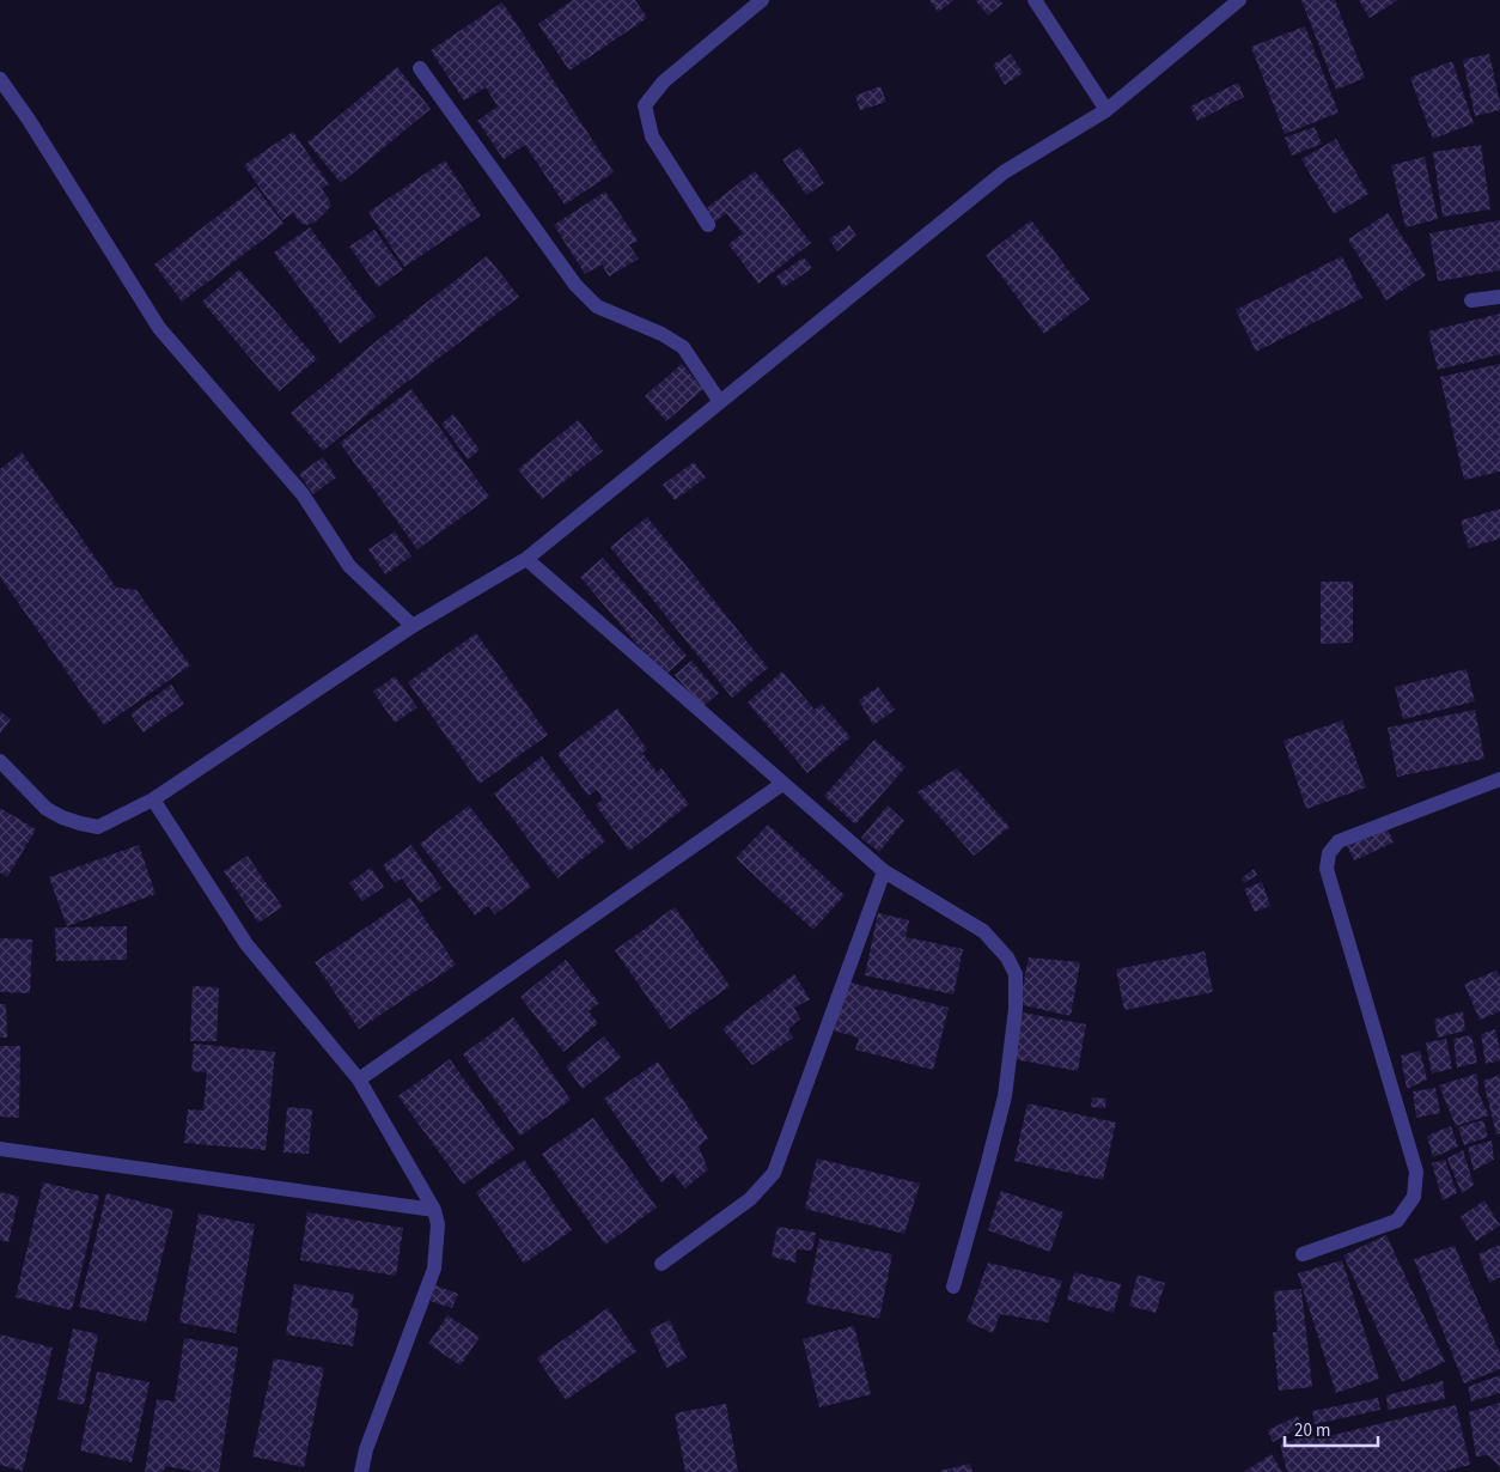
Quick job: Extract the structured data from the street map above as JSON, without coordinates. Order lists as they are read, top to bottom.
{
  "scale_bar": "20 m"
}
